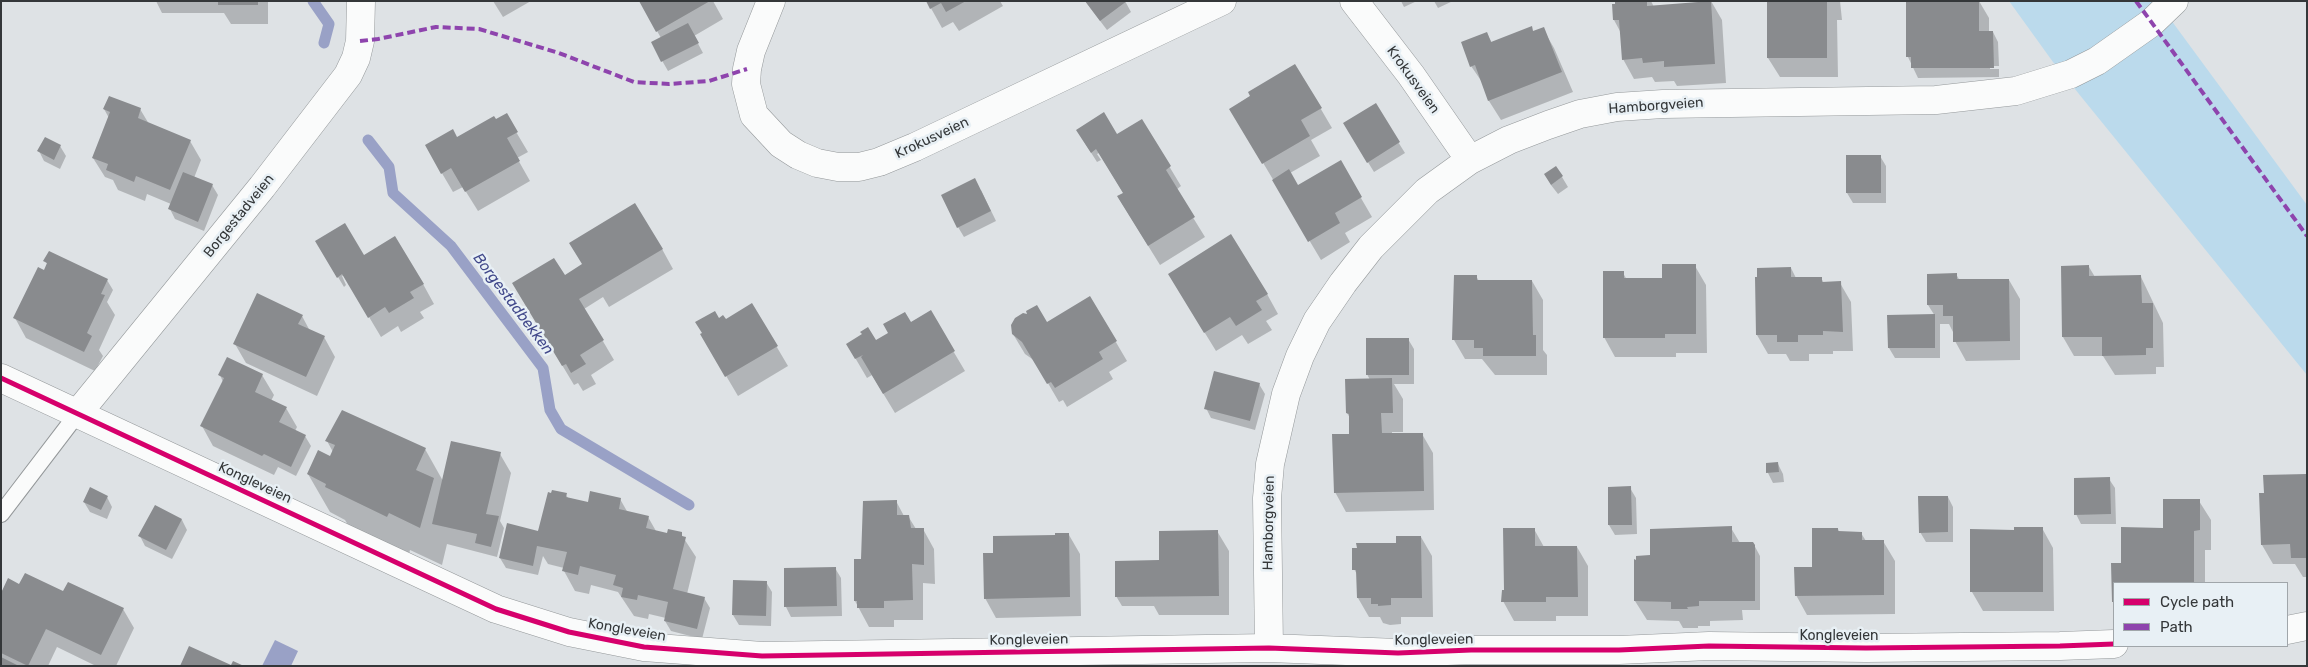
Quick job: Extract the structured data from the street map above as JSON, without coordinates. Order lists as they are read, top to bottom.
{
  "streets": {
    "street": [
      "Krokusveien",
      "Hamborgveien",
      "Borgestadveien",
      "Kongleveien"
    ]
  },
  "crossings": [
    ["Krokusveien", "Hamborgveien"],
    ["Hamborgveien", "Kongleveien"],
    ["Borgestadveien", "Kongleveien"]
  ],
  "water": ["Borgestadbekken"],
  "legend": ["Cycle path", "Path"]
}
